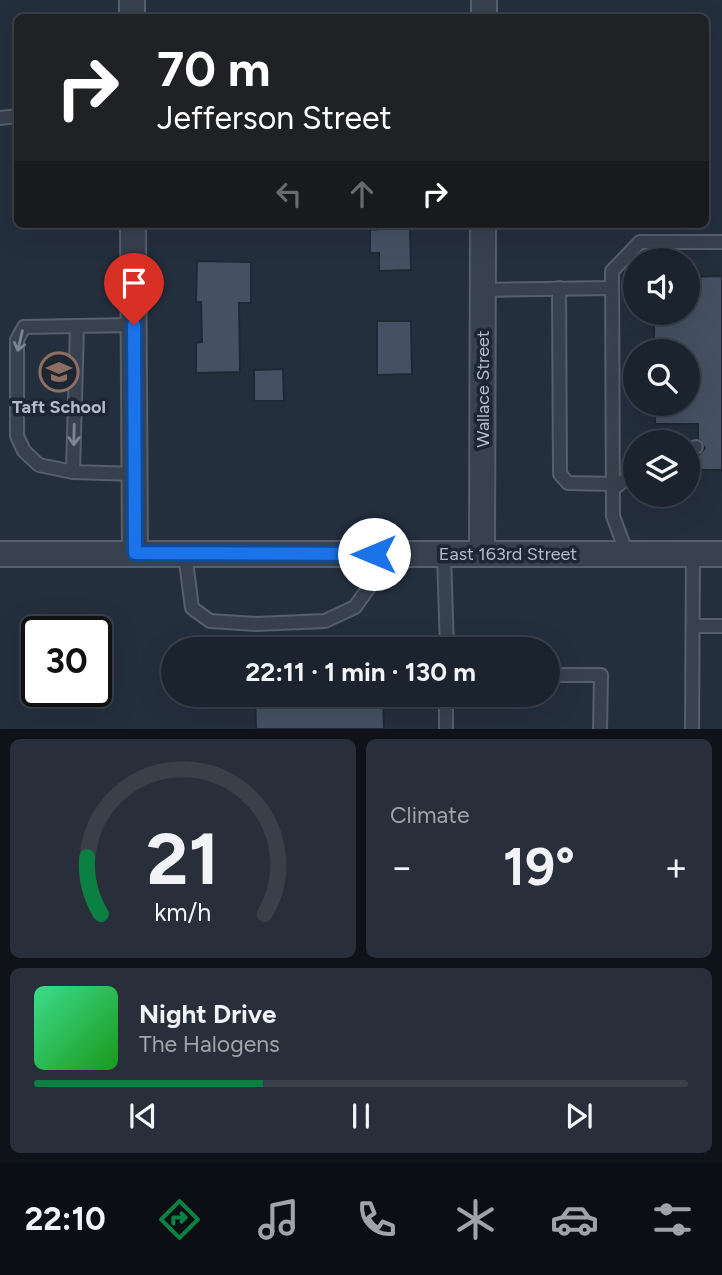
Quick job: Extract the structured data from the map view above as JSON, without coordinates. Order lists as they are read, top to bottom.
{
  "streets": {
    "street": ["Wallace Street", "East 163rd Street"]
  },
  "crossings": [
    ["Wallace Street", "East 163rd Street"]
  ],
  "places": {
    "school or university": ["Taft School"]
  },
  "page": {
    "turn": ["70 m", "Jefferson Street"],
    "limit": "30",
    "trip": "22:11 · 1 min · 130 m",
    "tile": "Climate",
    "heat": ["−", "19°", "+"],
    "song": ["Night Drive", "The Halogens"],
    "tabs": "22:10",
    "gauge": ["21", "km/h"]
  }
}
